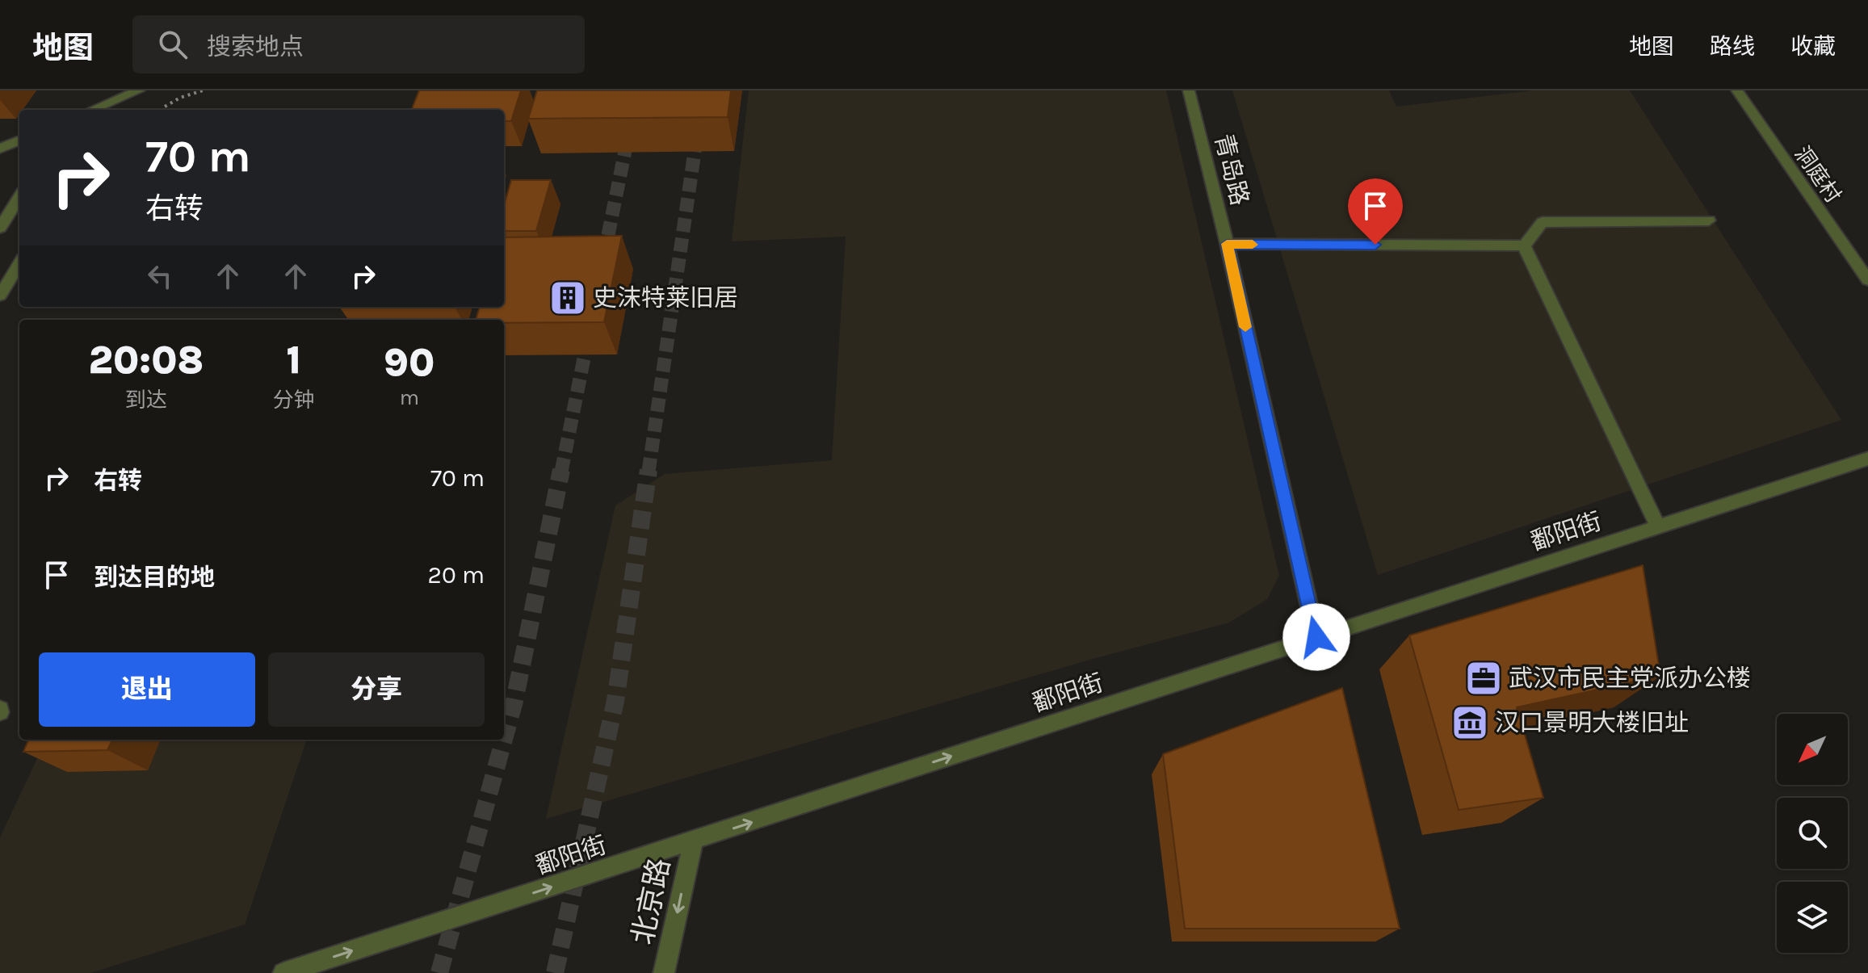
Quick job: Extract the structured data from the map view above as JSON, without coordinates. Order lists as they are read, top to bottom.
{
  "streets": {
    "street": [
      "青岛路",
      "洞庭村",
      "鄱阳街",
      "北京路"
    ]
  },
  "crossings": [
    ["青岛路", "鄱阳街"],
    ["鄱阳街", "北京路"]
  ],
  "one_way": ["鄱阳街", "北京路"],
  "places": {
    "building": ["史沫特莱旧居"],
    "office": ["武汉市民主党派办公楼"],
    "museum": ["汉口景明大楼旧址"]
  },
  "north": "bottom left",
  "page": {
    "header": "地图",
    "search": "搜索地点",
    "nav": ["地图", "路线", "收藏"],
    "turn": ["70 m", "右转"],
    "eta": [
      "20:08",
      "到达",
      "1",
      "分钟",
      "90",
      "m"
    ],
    "list": [
      {
        "name": "右转",
        "value": "70 m"
      },
      {
        "name": "到达目的地",
        "value": "20 m"
      }
    ],
    "buttons": ["退出", "分享"]
  }
}
